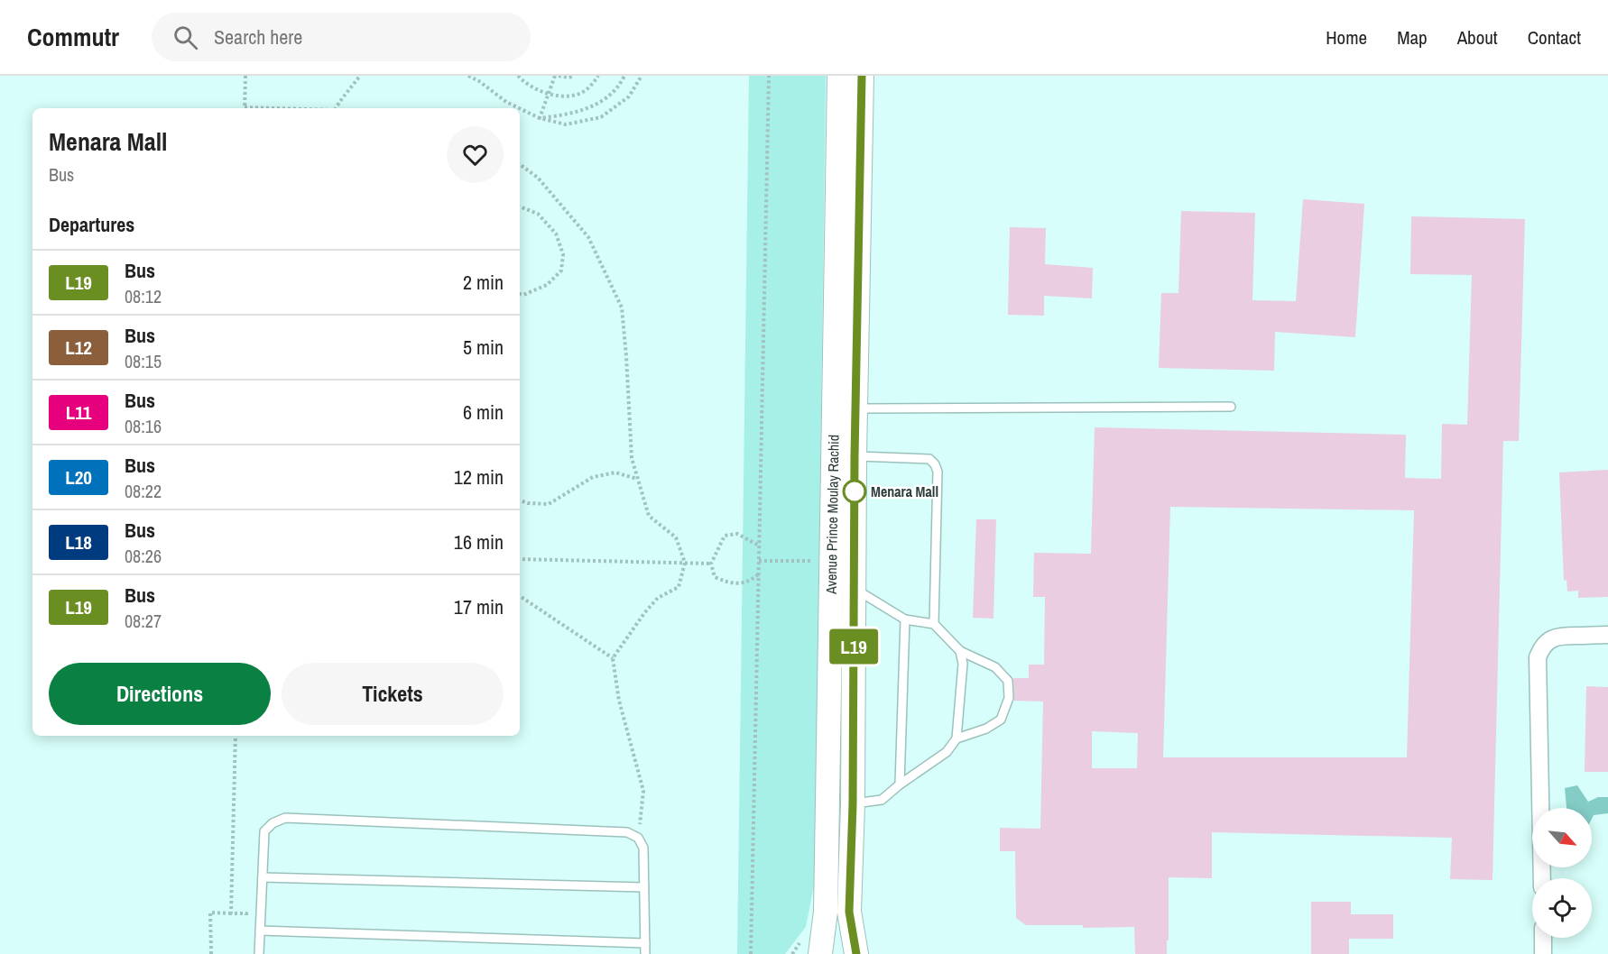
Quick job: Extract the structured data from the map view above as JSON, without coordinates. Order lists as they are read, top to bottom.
{
  "streets": {
    "street": ["Avenue Prince Moulay Rachid"]
  },
  "places": ["Menara Mall"],
  "lines": ["bus line L19"],
  "north": "bottom right",
  "page": {
    "header": "Commutr",
    "search": "Search here",
    "nav": [
      "Home",
      "Map",
      "About",
      "Contact"
    ],
    "on_map": "L19",
    "heading": [
      ["Menara Mall", "Bus"],
      "Departures"
    ],
    "list": [
      {
        "mark": "L19",
        "name": "Bus",
        "note": "08:12",
        "value": "2 min"
      },
      {
        "mark": "L12",
        "name": "Bus",
        "note": "08:15",
        "value": "5 min"
      },
      {
        "mark": "L11",
        "name": "Bus",
        "note": "08:16",
        "value": "6 min"
      },
      {
        "mark": "L20",
        "name": "Bus",
        "note": "08:22",
        "value": "12 min"
      },
      {
        "mark": "L18",
        "name": "Bus",
        "note": "08:26",
        "value": "16 min"
      },
      {
        "mark": "L19",
        "name": "Bus",
        "note": "08:27",
        "value": "17 min"
      }
    ],
    "buttons": ["Directions", "Tickets"]
  }
}
